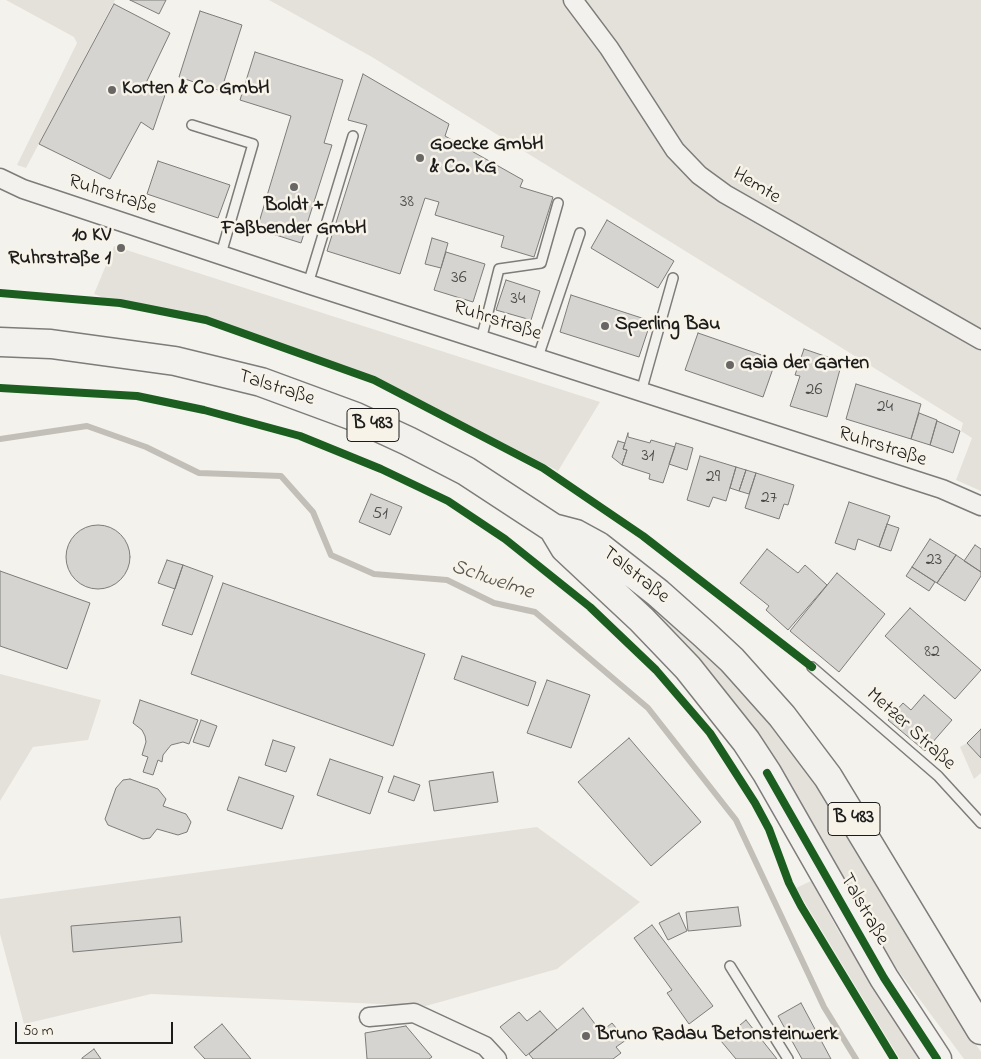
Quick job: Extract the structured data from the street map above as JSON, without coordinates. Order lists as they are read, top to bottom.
{
  "streets": {
    "main road": ["Talstraße", "B 483"],
    "street": ["Hemte", "Ruhrstraße"],
    "lane": ["Metzer Straße"]
  },
  "water": ["Schwelme"],
  "places": [
    "Korten & Co GmbH",
    "Goecke GmbH & Co. KG",
    "Boldt + Faßbender GmbH",
    "10 KV Ruhrstraße 1",
    "Sperling Bau",
    "Gaia der Garten",
    "Bruno Radau Betonsteinwerk"
  ],
  "house_numbers": [
    "38",
    "36",
    "34",
    "26",
    "24",
    "31",
    "29",
    "27",
    "51",
    "23",
    "82"
  ],
  "scale_bar": "50 m"
}
